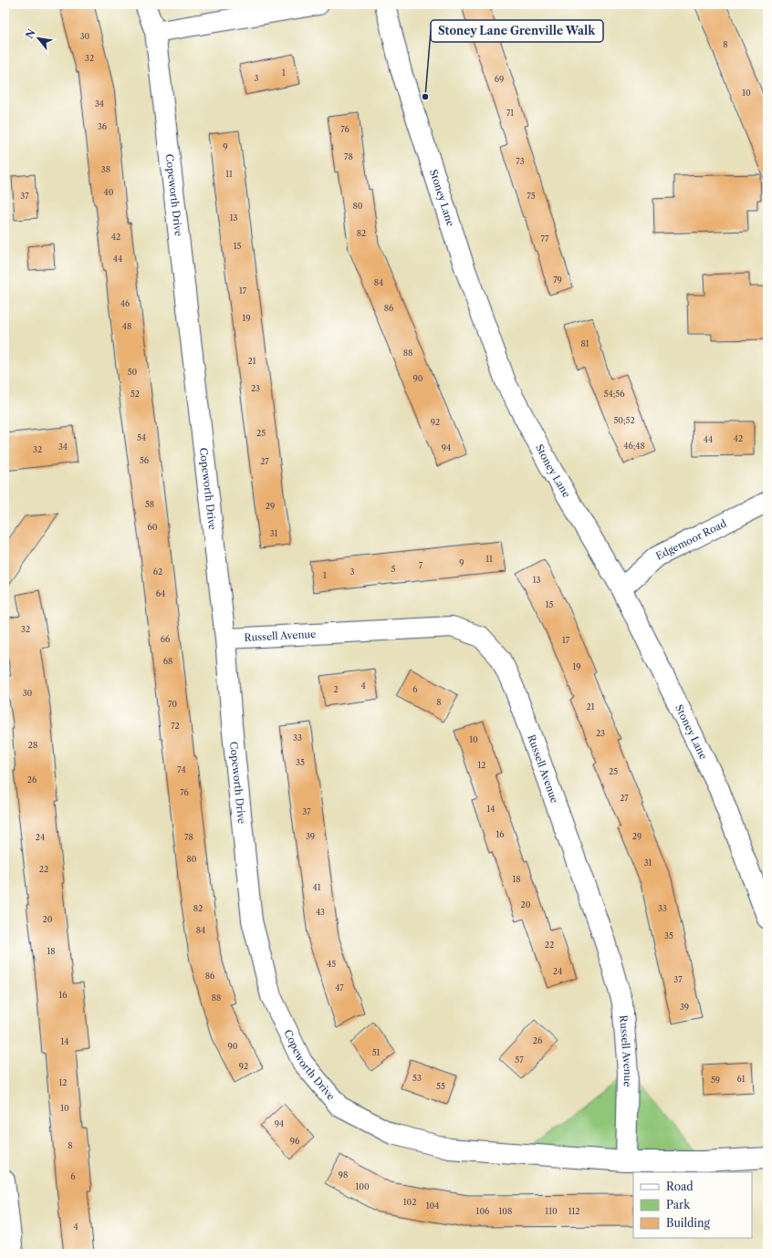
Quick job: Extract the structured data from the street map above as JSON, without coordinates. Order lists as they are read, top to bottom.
{
  "streets": {
    "street": [
      "Copeworth Drive",
      "Stoney Lane",
      "Edgemoor Road",
      "Russell Avenue"
    ]
  },
  "crossings": [
    ["Copeworth Drive", "Russell Avenue"],
    ["Stoney Lane", "Edgemoor Road"]
  ],
  "places": ["Stoney Lane Grenville Walk"],
  "house_numbers": [
    "30",
    "8",
    "32",
    "1",
    "3",
    "69",
    "10",
    "34",
    "71",
    "36",
    "76",
    "9",
    "78",
    "73",
    "38",
    "11",
    "40",
    "37",
    "75",
    "80",
    "13",
    "82",
    "42",
    "77",
    "15",
    "44",
    "79",
    "84",
    "17",
    "46",
    "86",
    "19",
    "48",
    "81",
    "88",
    "21",
    "50",
    "90",
    "23",
    "52",
    "54;56",
    "50;52",
    "92",
    "25",
    "54",
    "42",
    "44",
    "46;48",
    "34",
    "94",
    "32",
    "56",
    "27",
    "58",
    "29",
    "60",
    "31",
    "11",
    "9",
    "7",
    "5",
    "62",
    "3",
    "1",
    "13",
    "64",
    "15",
    "32",
    "66",
    "17",
    "68",
    "19",
    "4",
    "2",
    "6",
    "30",
    "8",
    "70",
    "21",
    "72",
    "23",
    "33",
    "10",
    "28",
    "35",
    "12",
    "74",
    "25",
    "26",
    "76",
    "27",
    "14",
    "37",
    "16",
    "39",
    "29",
    "24",
    "78",
    "80",
    "31",
    "22",
    "18",
    "41",
    "20",
    "82",
    "33",
    "43",
    "20",
    "84",
    "35",
    "22",
    "18",
    "45",
    "24",
    "86",
    "37",
    "47",
    "16",
    "88",
    "39",
    "26",
    "14",
    "90",
    "51",
    "57",
    "92",
    "53",
    "61",
    "59",
    "12",
    "55",
    "10",
    "94",
    "96",
    "8",
    "98",
    "6",
    "100",
    "102",
    "104",
    "106",
    "108",
    "110",
    "112",
    "4"
  ],
  "legend": ["Road", "Park", "Building"],
  "north": "top left"
}
